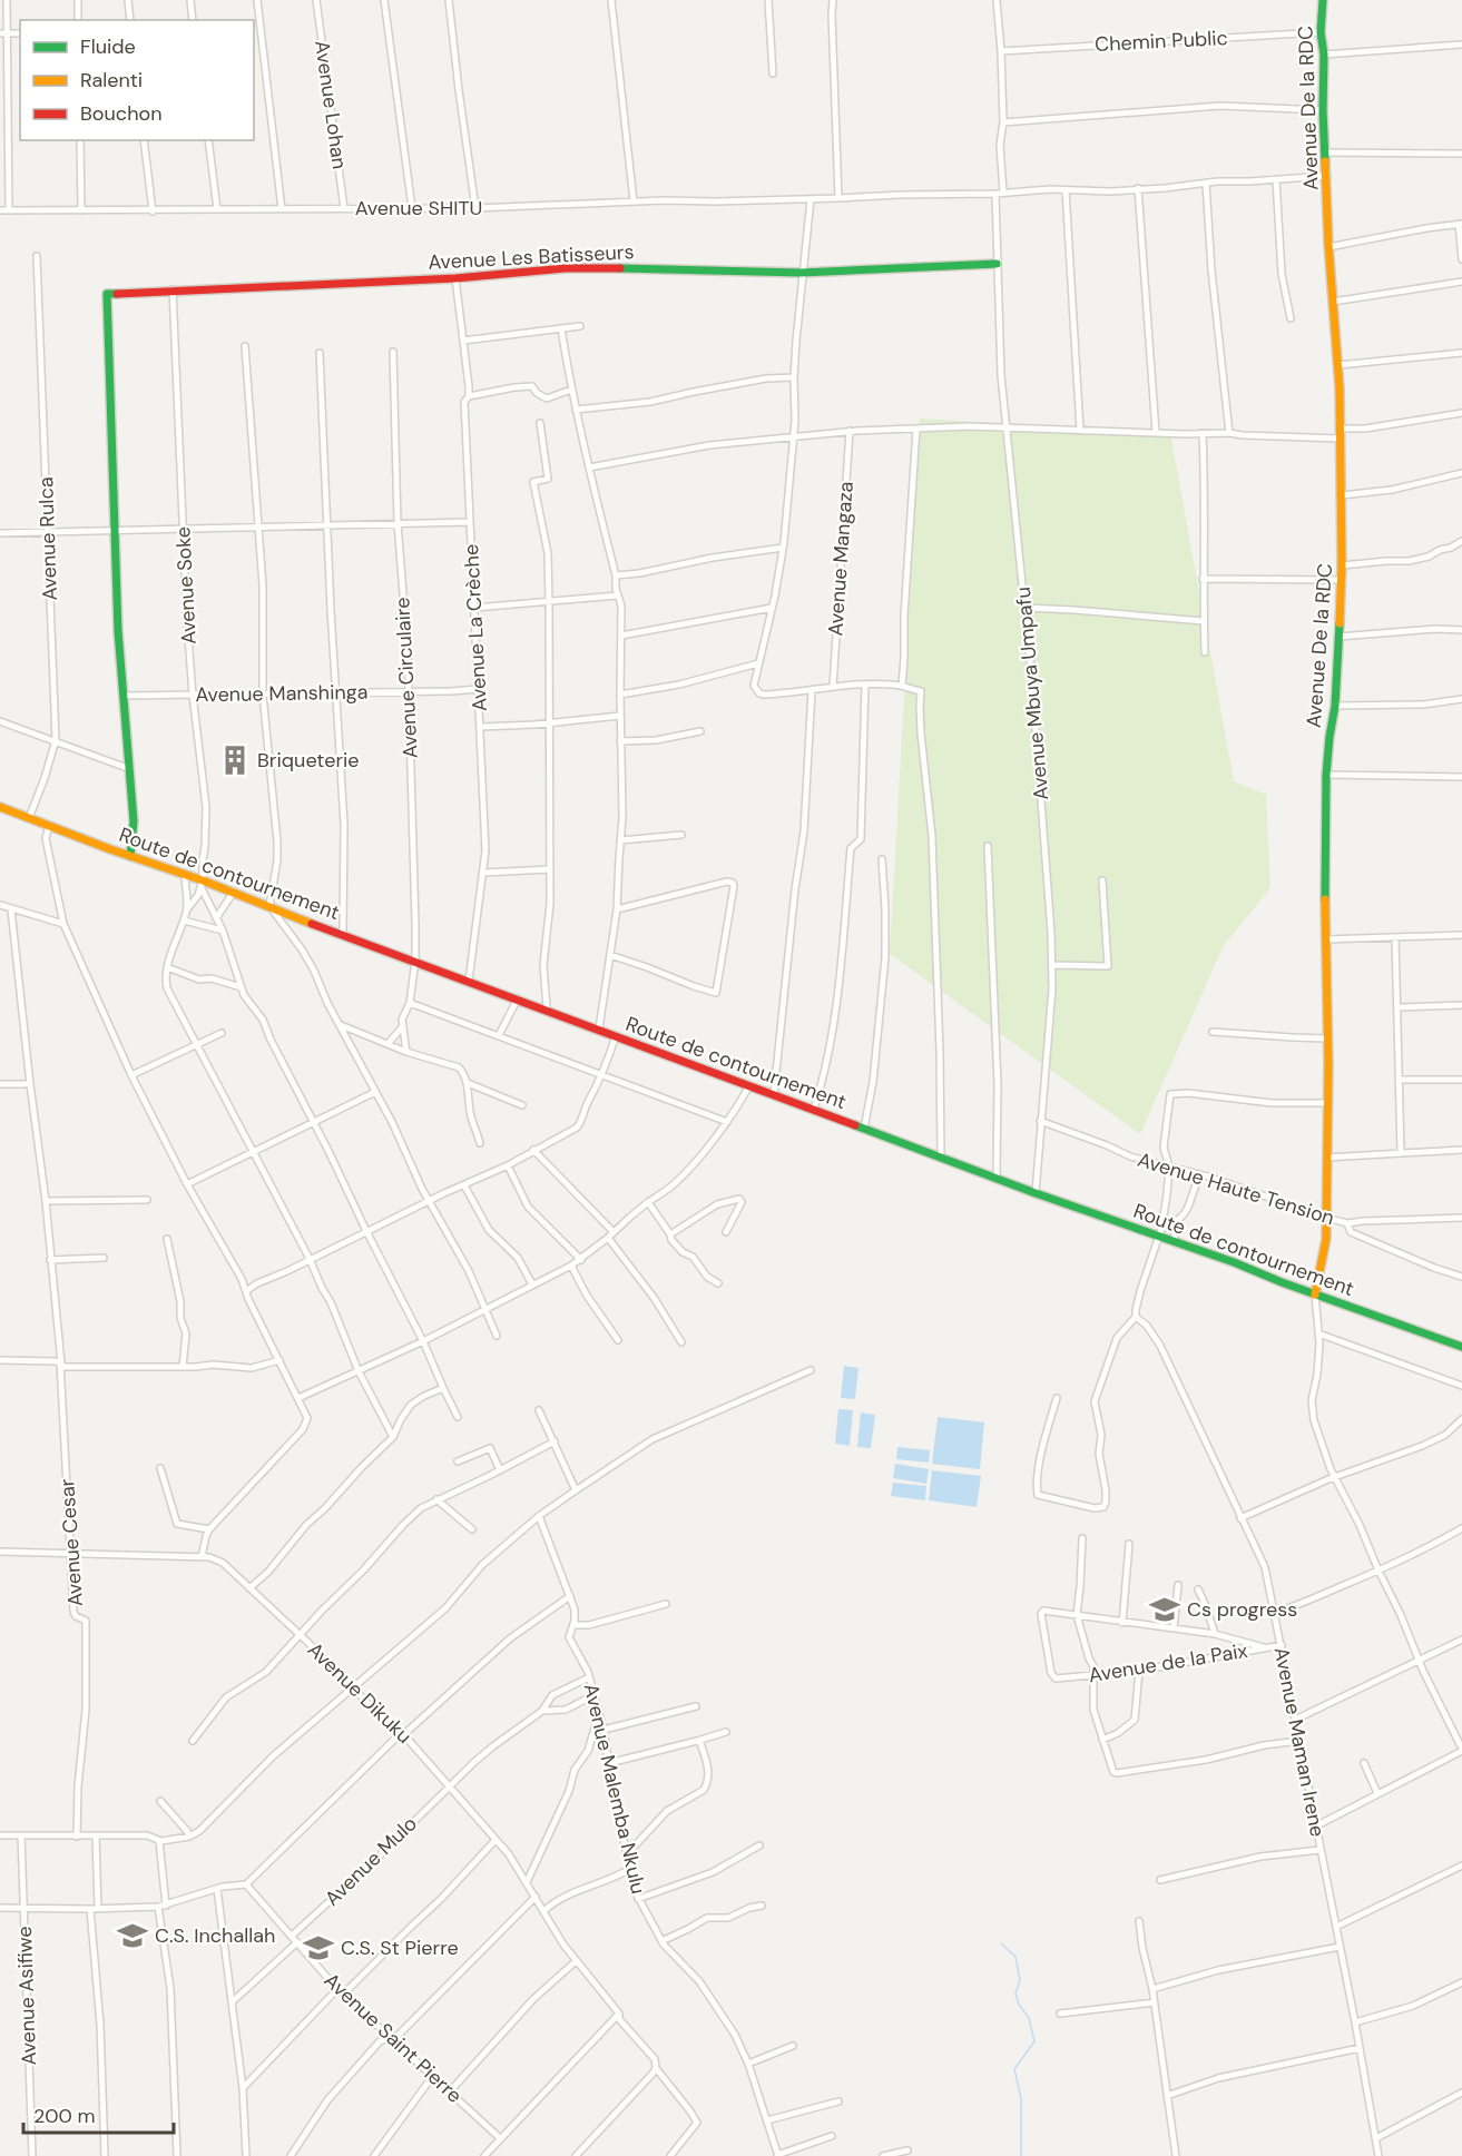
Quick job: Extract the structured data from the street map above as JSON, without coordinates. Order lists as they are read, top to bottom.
{
  "streets": {
    "street": [
      "Chemin Public",
      "Avenue Lohan",
      "Avenue De la RDC",
      "Avenue SHITU",
      "Avenue Les Batisseurs",
      "Avenue Rulca",
      "Avenue Mangaza",
      "Avenue Soke",
      "Avenue La Crèche",
      "Avenue Circulaire",
      "Avenue Manshinga",
      "Avenue Mbuya Umpafu",
      "Route de contournement",
      "Avenue Haute Tension",
      "Avenue Cesar",
      "Avenue de la Paix",
      "Avenue Dikuku",
      "Avenue Maman Irene",
      "Avenue Malemba Nkulu",
      "Avenue Mulo",
      "Avenue Asifiwe",
      "Avenue Saint Pierre"
    ]
  },
  "crossings": [
    ["Chemin Public", "Avenue De la RDC"],
    ["Chemin Public", "Avenue Mbuya Umpafu"],
    ["Avenue Lohan", "Avenue SHITU"],
    ["Avenue De la RDC", "Avenue SHITU"],
    ["Avenue De la RDC", "Route de contournement"],
    ["Avenue De la RDC", "Avenue Haute Tension"],
    ["Avenue SHITU", "Avenue Mbuya Umpafu"],
    ["Avenue Les Batisseurs", "Avenue Soke"],
    ["Avenue Les Batisseurs", "Avenue La Crèche"],
    ["Avenue Les Batisseurs", "Avenue Mbuya Umpafu"],
    ["Avenue Rulca", "Route de contournement"],
    ["Avenue Soke", "Avenue Manshinga"],
    ["Avenue Soke", "Route de contournement"],
    ["Avenue La Crèche", "Avenue Manshinga"],
    ["Avenue La Crèche", "Route de contournement"],
    ["Avenue Circulaire", "Avenue Manshinga"],
    ["Avenue Circulaire", "Route de contournement"],
    ["Avenue Mbuya Umpafu", "Route de contournement"],
    ["Avenue Mbuya Umpafu", "Avenue Haute Tension"],
    ["Avenue Cesar", "Avenue Dikuku"],
    ["Avenue de la Paix", "Avenue Maman Irene"],
    ["Avenue Dikuku", "Avenue Mulo"],
    ["Avenue Mulo", "Avenue Saint Pierre"]
  ],
  "places": {
    "building": ["Briqueterie"],
    "school or university": ["Cs progress", "C.S. Inchallah", "C.S. St Pierre"]
  },
  "legend": ["Fluide", "Ralenti", "Bouchon"],
  "scale_bar": "200 m"
}
